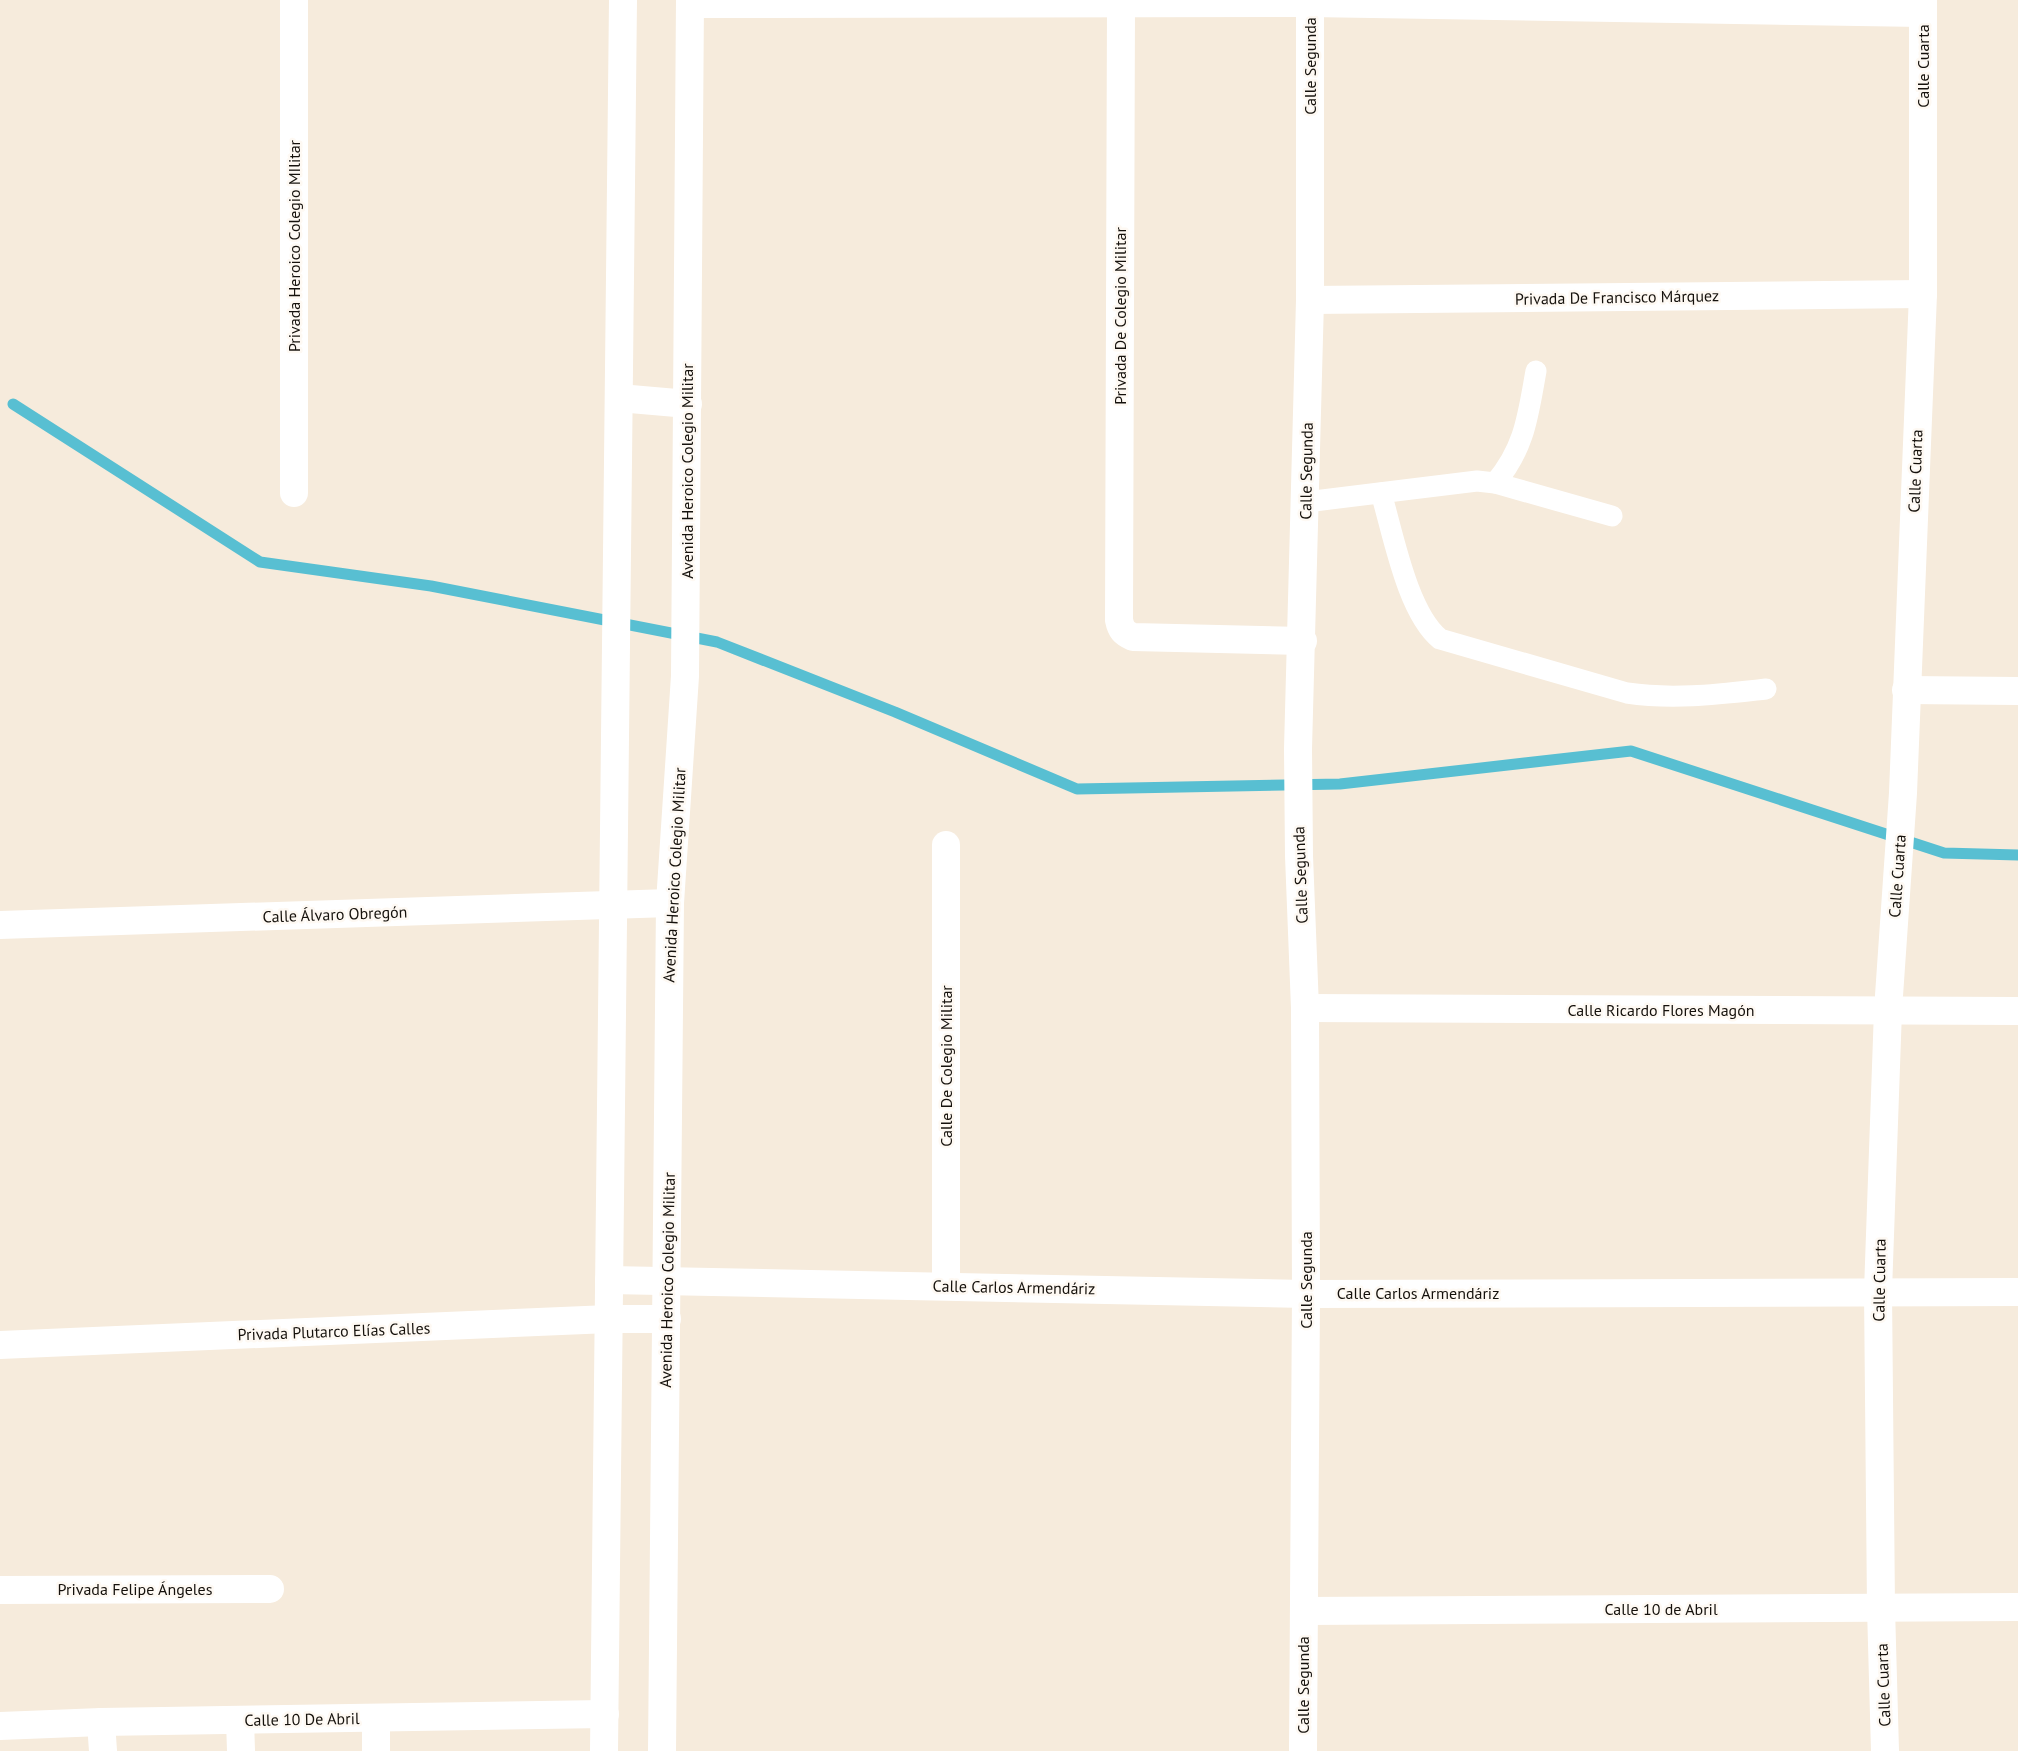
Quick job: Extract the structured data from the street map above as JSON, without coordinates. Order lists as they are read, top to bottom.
{
  "streets": {
    "street": [
      "Calle Segunda",
      "Calle Cuarta",
      "Privada Heroico Colegio MIlitar",
      "Privada De Francisco Márquez",
      "Privada De Colegio Militar",
      "Avenida Heroico Colegio Militar",
      "Calle Álvaro Obregón",
      "Calle Ricardo Flores Magón",
      "Calle De Colegio Militar",
      "Calle Carlos Armendáriz",
      "Privada Plutarco Elías Calles",
      "Privada Felipe Ángeles",
      "Calle 10 de Abril",
      "Calle 10 De Abril"
    ]
  },
  "crossings": [
    ["Calle Segunda", "Privada De Francisco Márquez"],
    ["Calle Segunda", "Privada De Colegio Militar"],
    ["Calle Segunda", "Calle Ricardo Flores Magón"],
    ["Calle Segunda", "Calle Carlos Armendáriz"],
    ["Calle Segunda", "Calle 10 de Abril"],
    ["Calle Cuarta", "Privada De Francisco Márquez"],
    ["Calle Cuarta", "Calle Ricardo Flores Magón"],
    ["Calle Cuarta", "Calle Carlos Armendáriz"],
    ["Calle Cuarta", "Calle 10 de Abril"],
    ["Avenida Heroico Colegio Militar", "Calle Álvaro Obregón"],
    ["Avenida Heroico Colegio Militar", "Calle Carlos Armendáriz"],
    ["Avenida Heroico Colegio Militar", "Privada Plutarco Elías Calles"],
    ["Calle De Colegio Militar", "Calle Carlos Armendáriz"]
  ]
}
